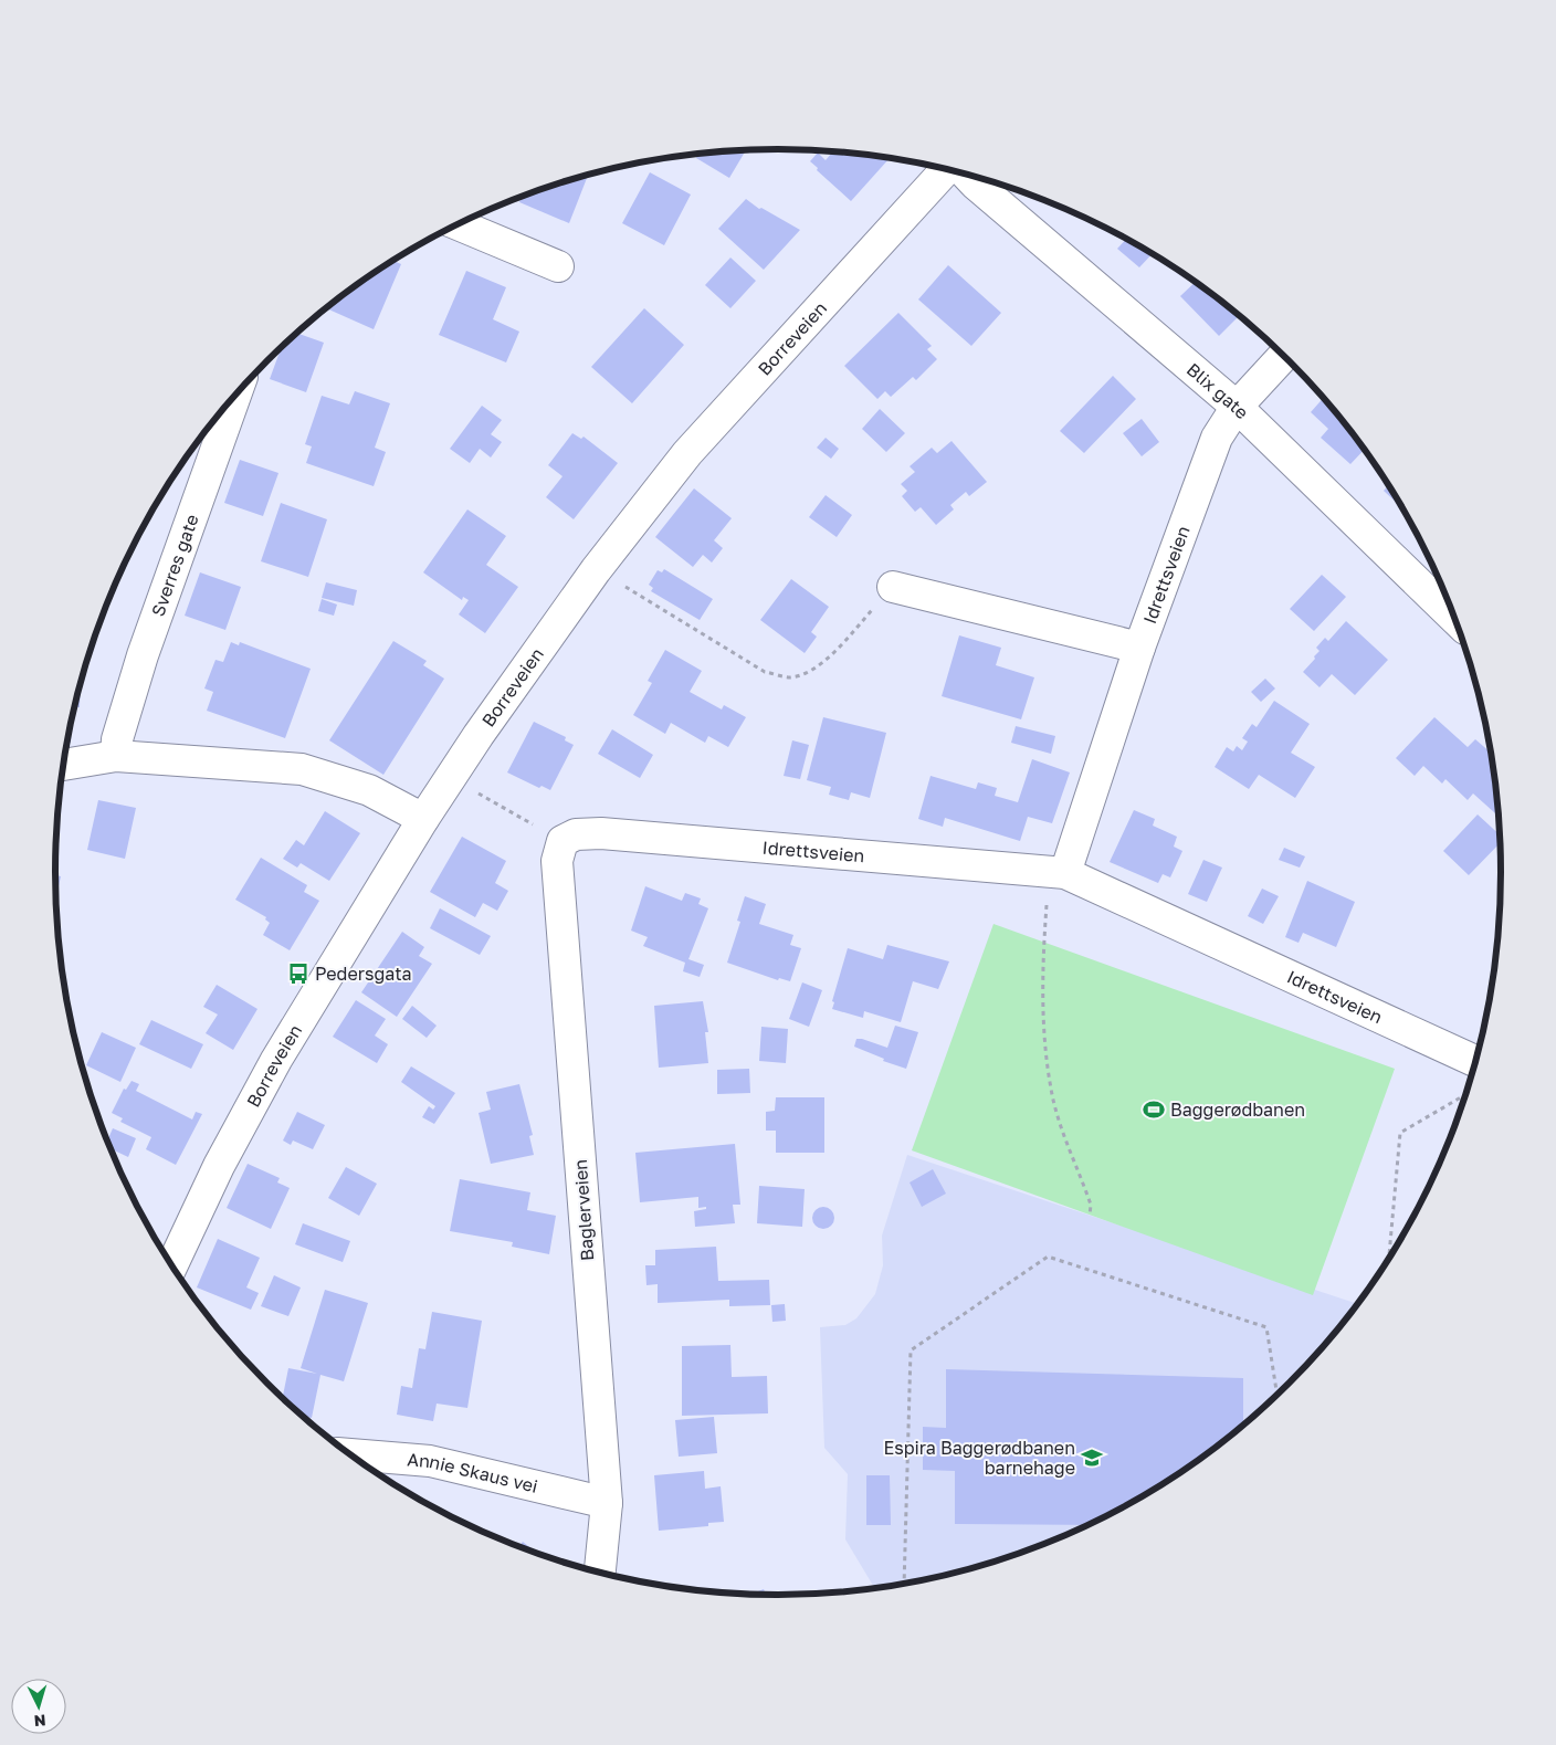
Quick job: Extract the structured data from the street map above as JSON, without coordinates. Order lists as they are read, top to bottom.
{
  "streets": {
    "street": [
      "Borreveien",
      "Blix gate",
      "Sverres gate",
      "Idrettsveien",
      "Baglerveien",
      "Annie Skaus vei"
    ]
  },
  "crossings": [
    ["Blix gate", "Idrettsveien"],
    ["Idrettsveien", "Baglerveien"],
    ["Baglerveien", "Annie Skaus vei"]
  ],
  "places": {
    "bus stop": ["Pedersgata"],
    "sports": ["Baggerødbanen"],
    "school or university": ["Espira Baggerødbanen barnehage"]
  },
  "north": "bottom"
}
